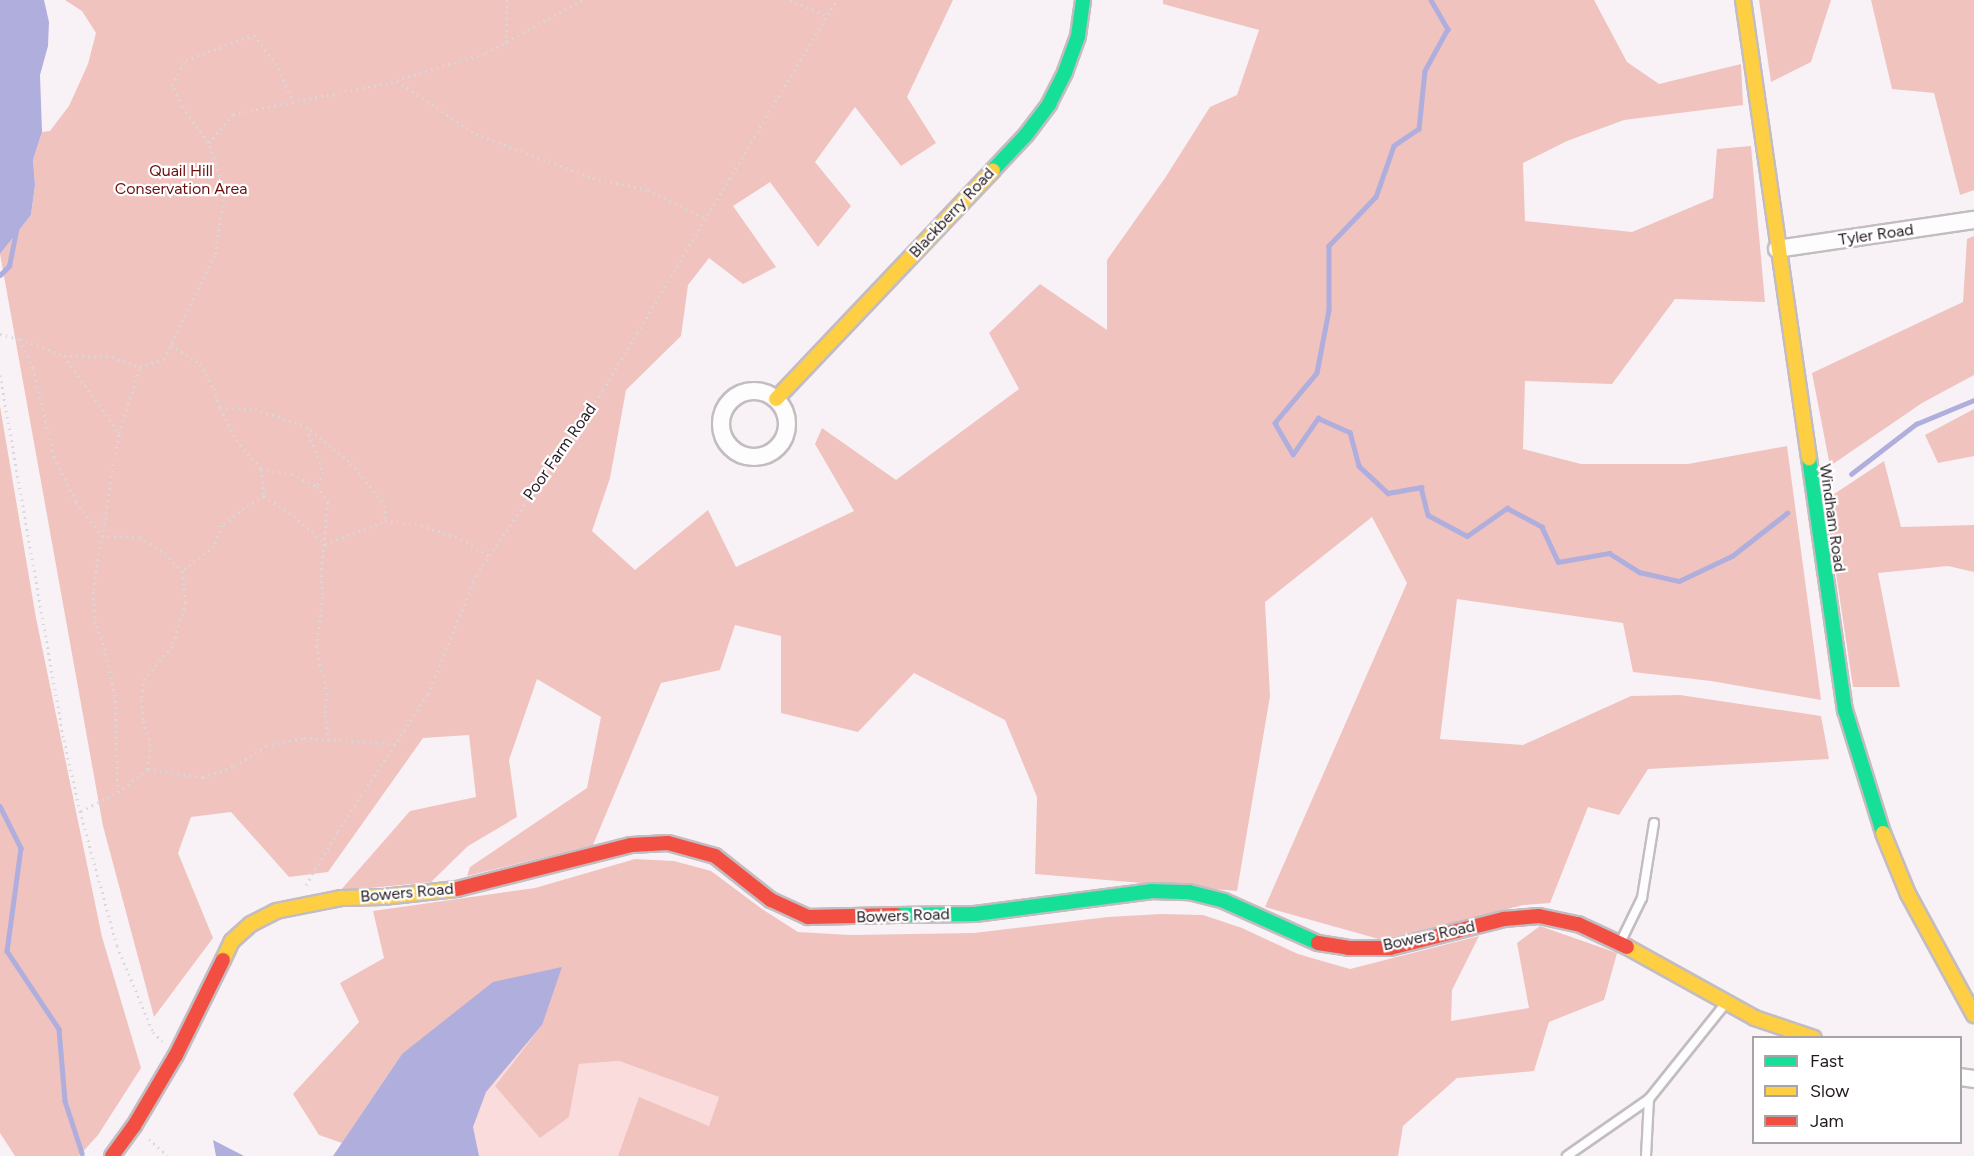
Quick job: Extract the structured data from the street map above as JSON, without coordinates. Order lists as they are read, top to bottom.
{
  "streets": {
    "street": [
      "Blackberry Road",
      "Tyler Road",
      "Windham Road",
      "Bowers Road"
    ],
    "path": ["Poor Farm Road"]
  },
  "crossings": [
    ["Tyler Road", "Windham Road"],
    ["Poor Farm Road", "Bowers Road"]
  ],
  "parks": ["Quail Hill Conservation Area"],
  "legend": ["Fast", "Slow", "Jam"]
}
